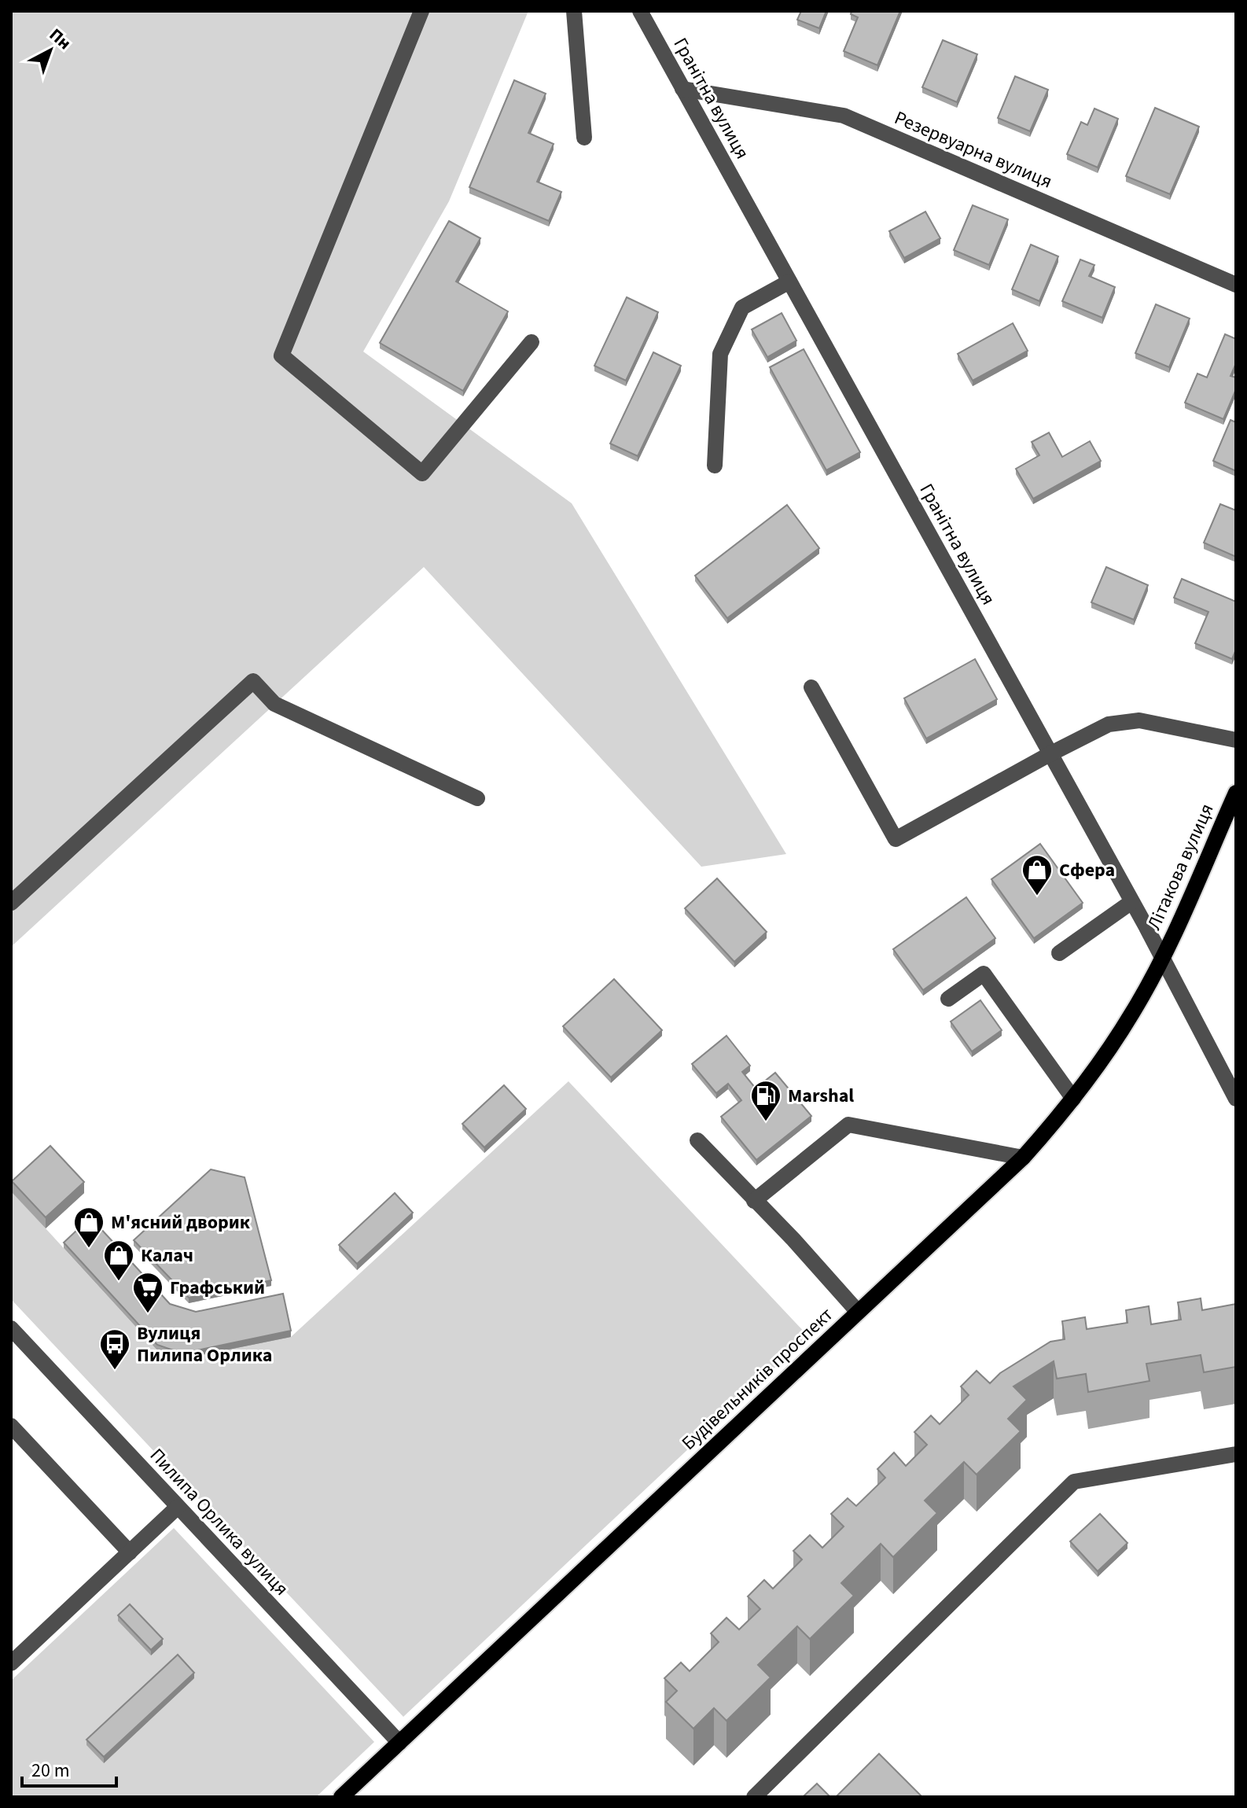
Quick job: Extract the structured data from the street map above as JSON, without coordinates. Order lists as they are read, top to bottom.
{
  "streets": {
    "main road": ["Літакова вулиця", "Будівельників проспект"],
    "street": ["Гранітна вулиця", "Резервуарна вулиця", "Пилипа Орлика вулиця"]
  },
  "crossings": [
    ["Гранітна вулиця", "Резервуарна вулиця"],
    ["Гранітна вулиця", "Літакова вулиця"],
    ["Гранітна вулиця", "Будівельників проспект"],
    ["Літакова вулиця", "Будівельників проспект"],
    ["Будівельників проспект", "Пилипа Орлика вулиця"]
  ],
  "places": {
    "shop": ["Сфера", "М'ясний дворик", "Калач"],
    "fuel station": ["Marshal"],
    "supermarket": ["Графський"],
    "bus stop": ["Вулиця Пилипа Орлика"]
  },
  "scale_bar": "20 m",
  "north": "top right"
}
